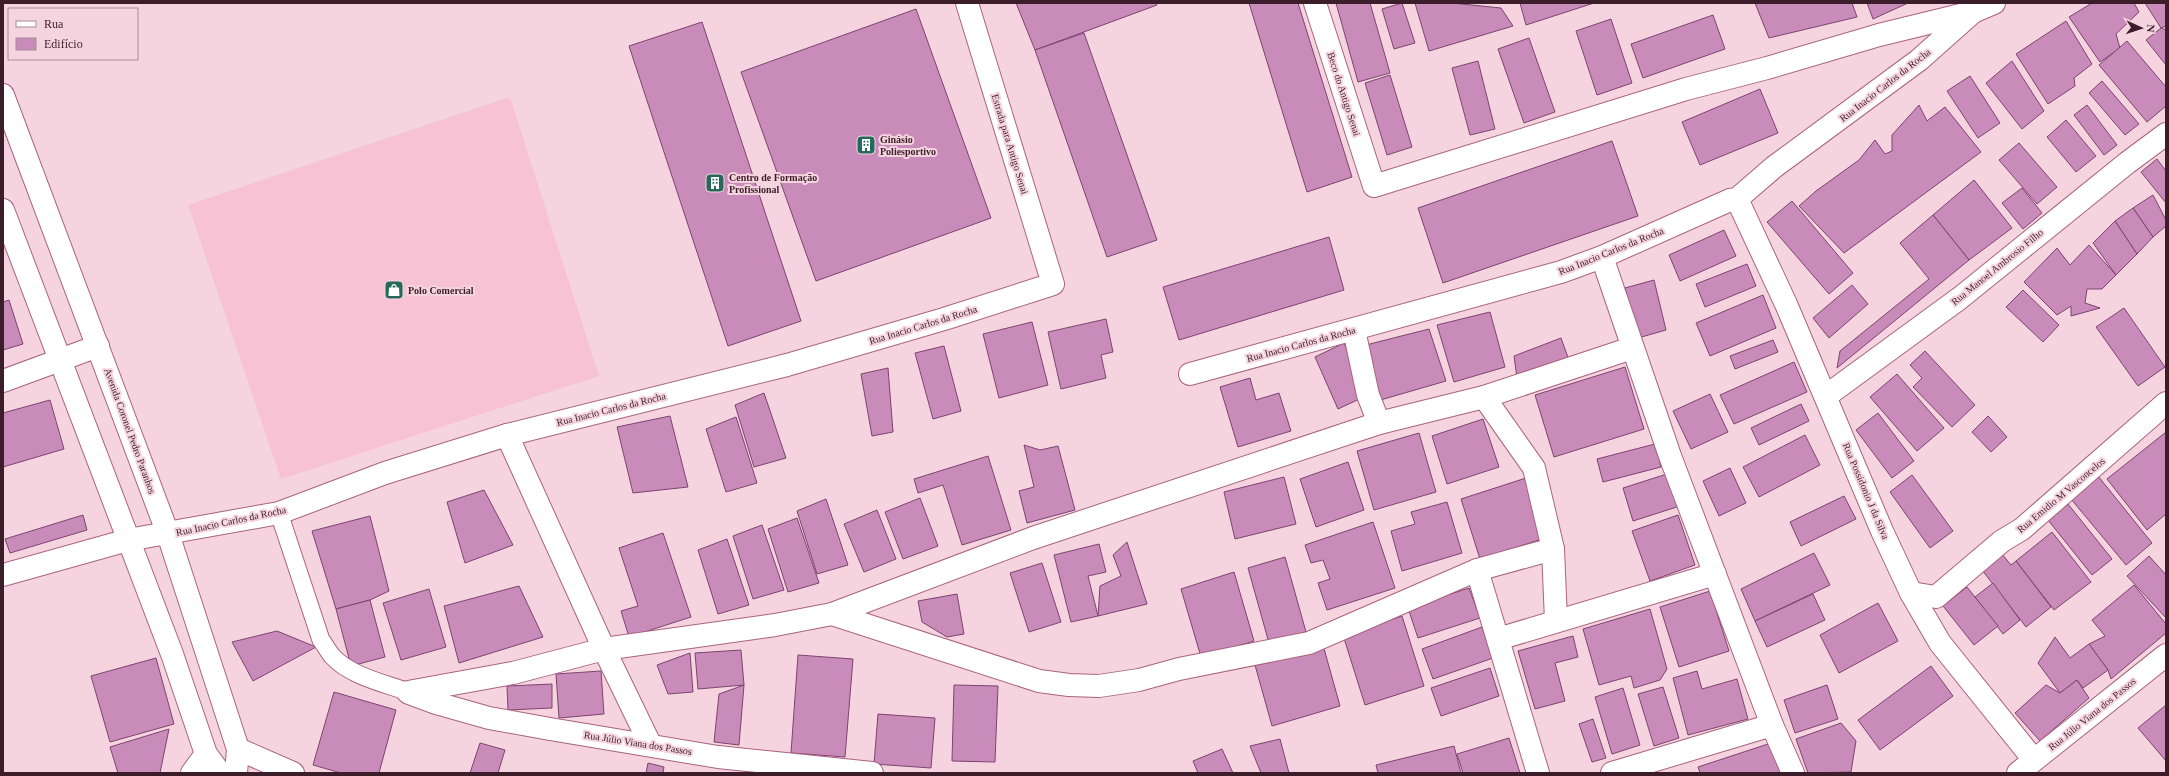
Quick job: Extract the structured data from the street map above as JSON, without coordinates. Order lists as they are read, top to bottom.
{
  "streets": {
    "street": [
      "Rua Inacio Carlos da Rocha",
      "Beco do Antigo Senai",
      "Estrada para Antigo Senai",
      "Rua Manoel Ambrosio Filho",
      "Avenida Coronel Pedro Paranhos",
      "Rua Possidonio J da Silva",
      "Rua Emidio M Vasconcelos",
      "Rua Júlio Viana dos Passos"
    ]
  },
  "crossings": [
    ["Rua Inacio Carlos da Rocha", "Beco do Antigo Senai"],
    ["Rua Inacio Carlos da Rocha", "Estrada para Antigo Senai"],
    ["Rua Inacio Carlos da Rocha", "Avenida Coronel Pedro Paranhos"],
    ["Rua Inacio Carlos da Rocha", "Rua Possidonio J da Silva"],
    ["Rua Manoel Ambrosio Filho", "Rua Possidonio J da Silva"],
    ["Rua Possidonio J da Silva", "Rua Emidio M Vasconcelos"],
    ["Rua Possidonio J da Silva", "Rua Júlio Viana dos Passos"]
  ],
  "places": {
    "building": ["Ginásio Poliesportivo", "Centro de Formação Profissional"],
    "shop": ["Polo Comercial"]
  },
  "legend": ["Rua", "Edifício"],
  "north": "right"
}
